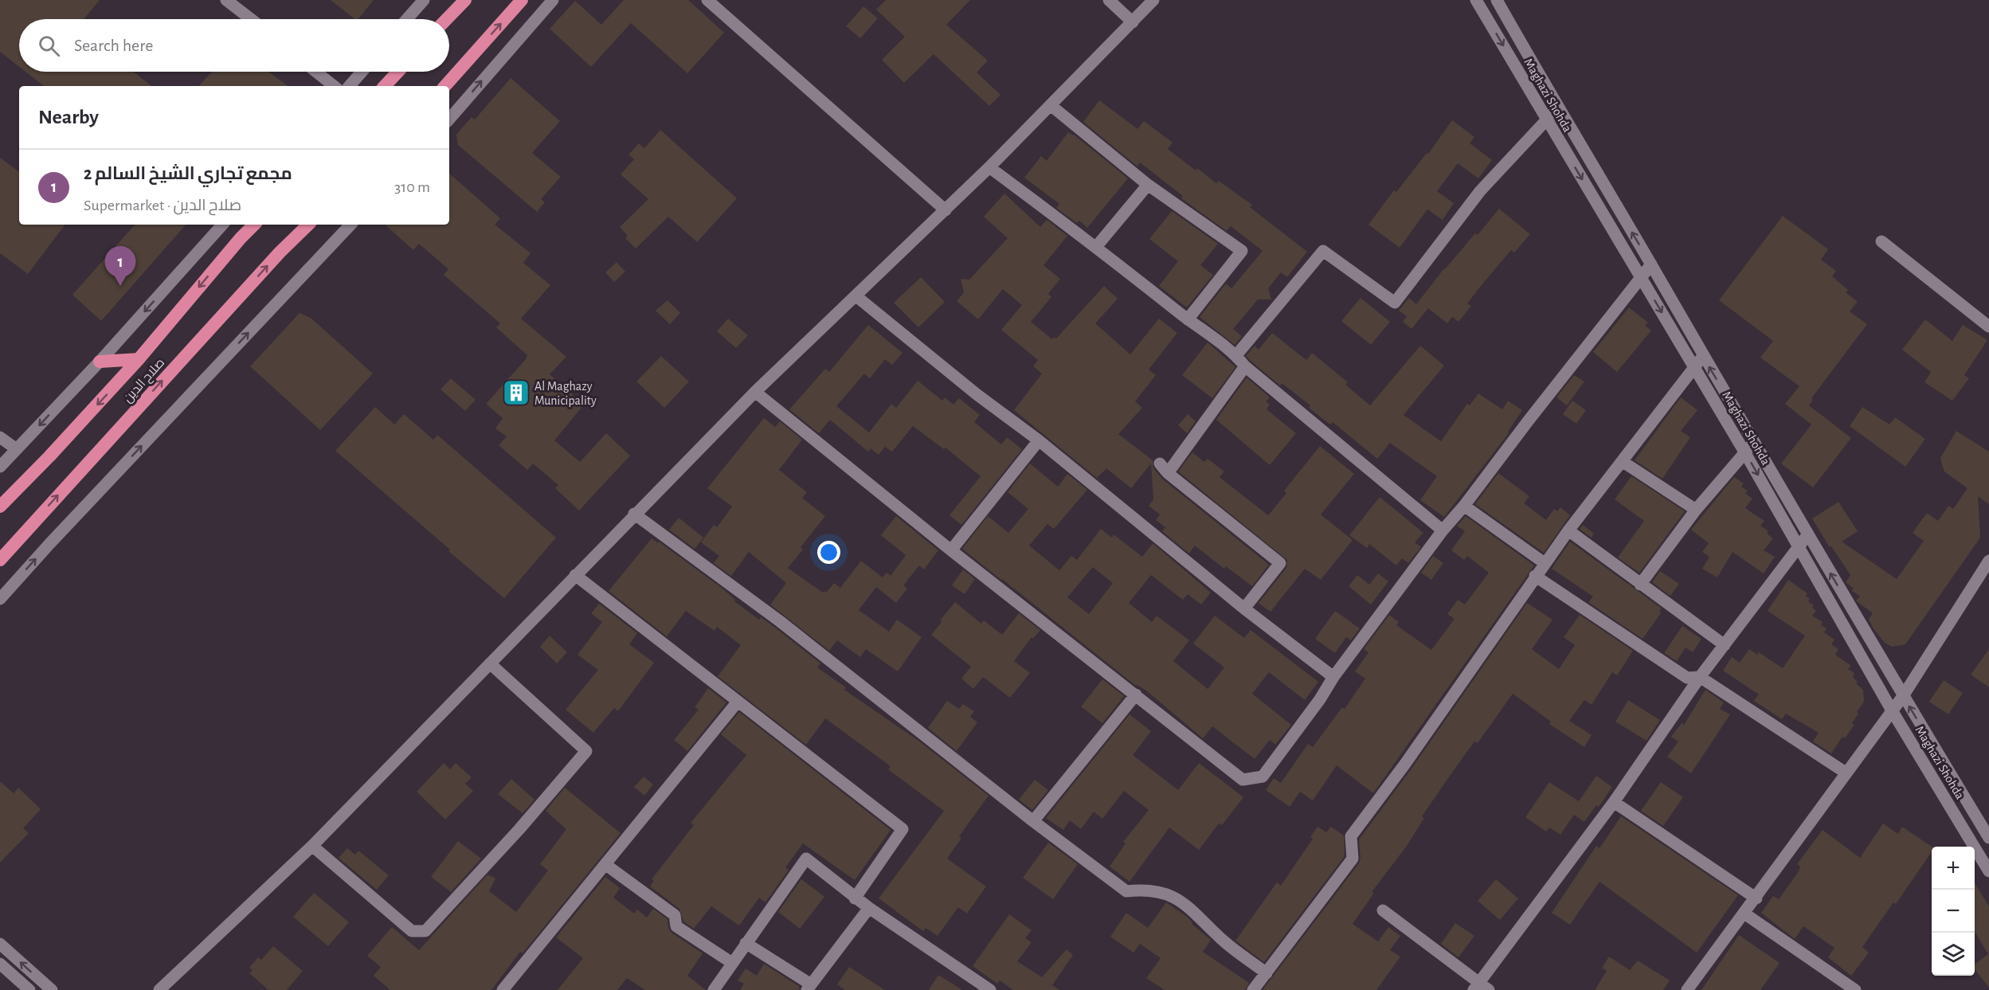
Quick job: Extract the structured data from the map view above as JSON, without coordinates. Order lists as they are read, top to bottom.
{
  "streets": {
    "highway": ["صلاح الدين"],
    "street": ["Maghazi Shohda"]
  },
  "places": {
    "building": ["Al Maghazy Municipality"]
  },
  "page": {
    "search": "Search here",
    "heading": "Nearby",
    "list": [
      {
        "mark": "1",
        "name": "مجمع تجاري الشيخ السالم 2",
        "note": "Supermarket · صلاح الدين",
        "value": "310 m"
      }
    ],
    "pins": "1",
    "map_buttons": ["+", "−"]
  }
}
